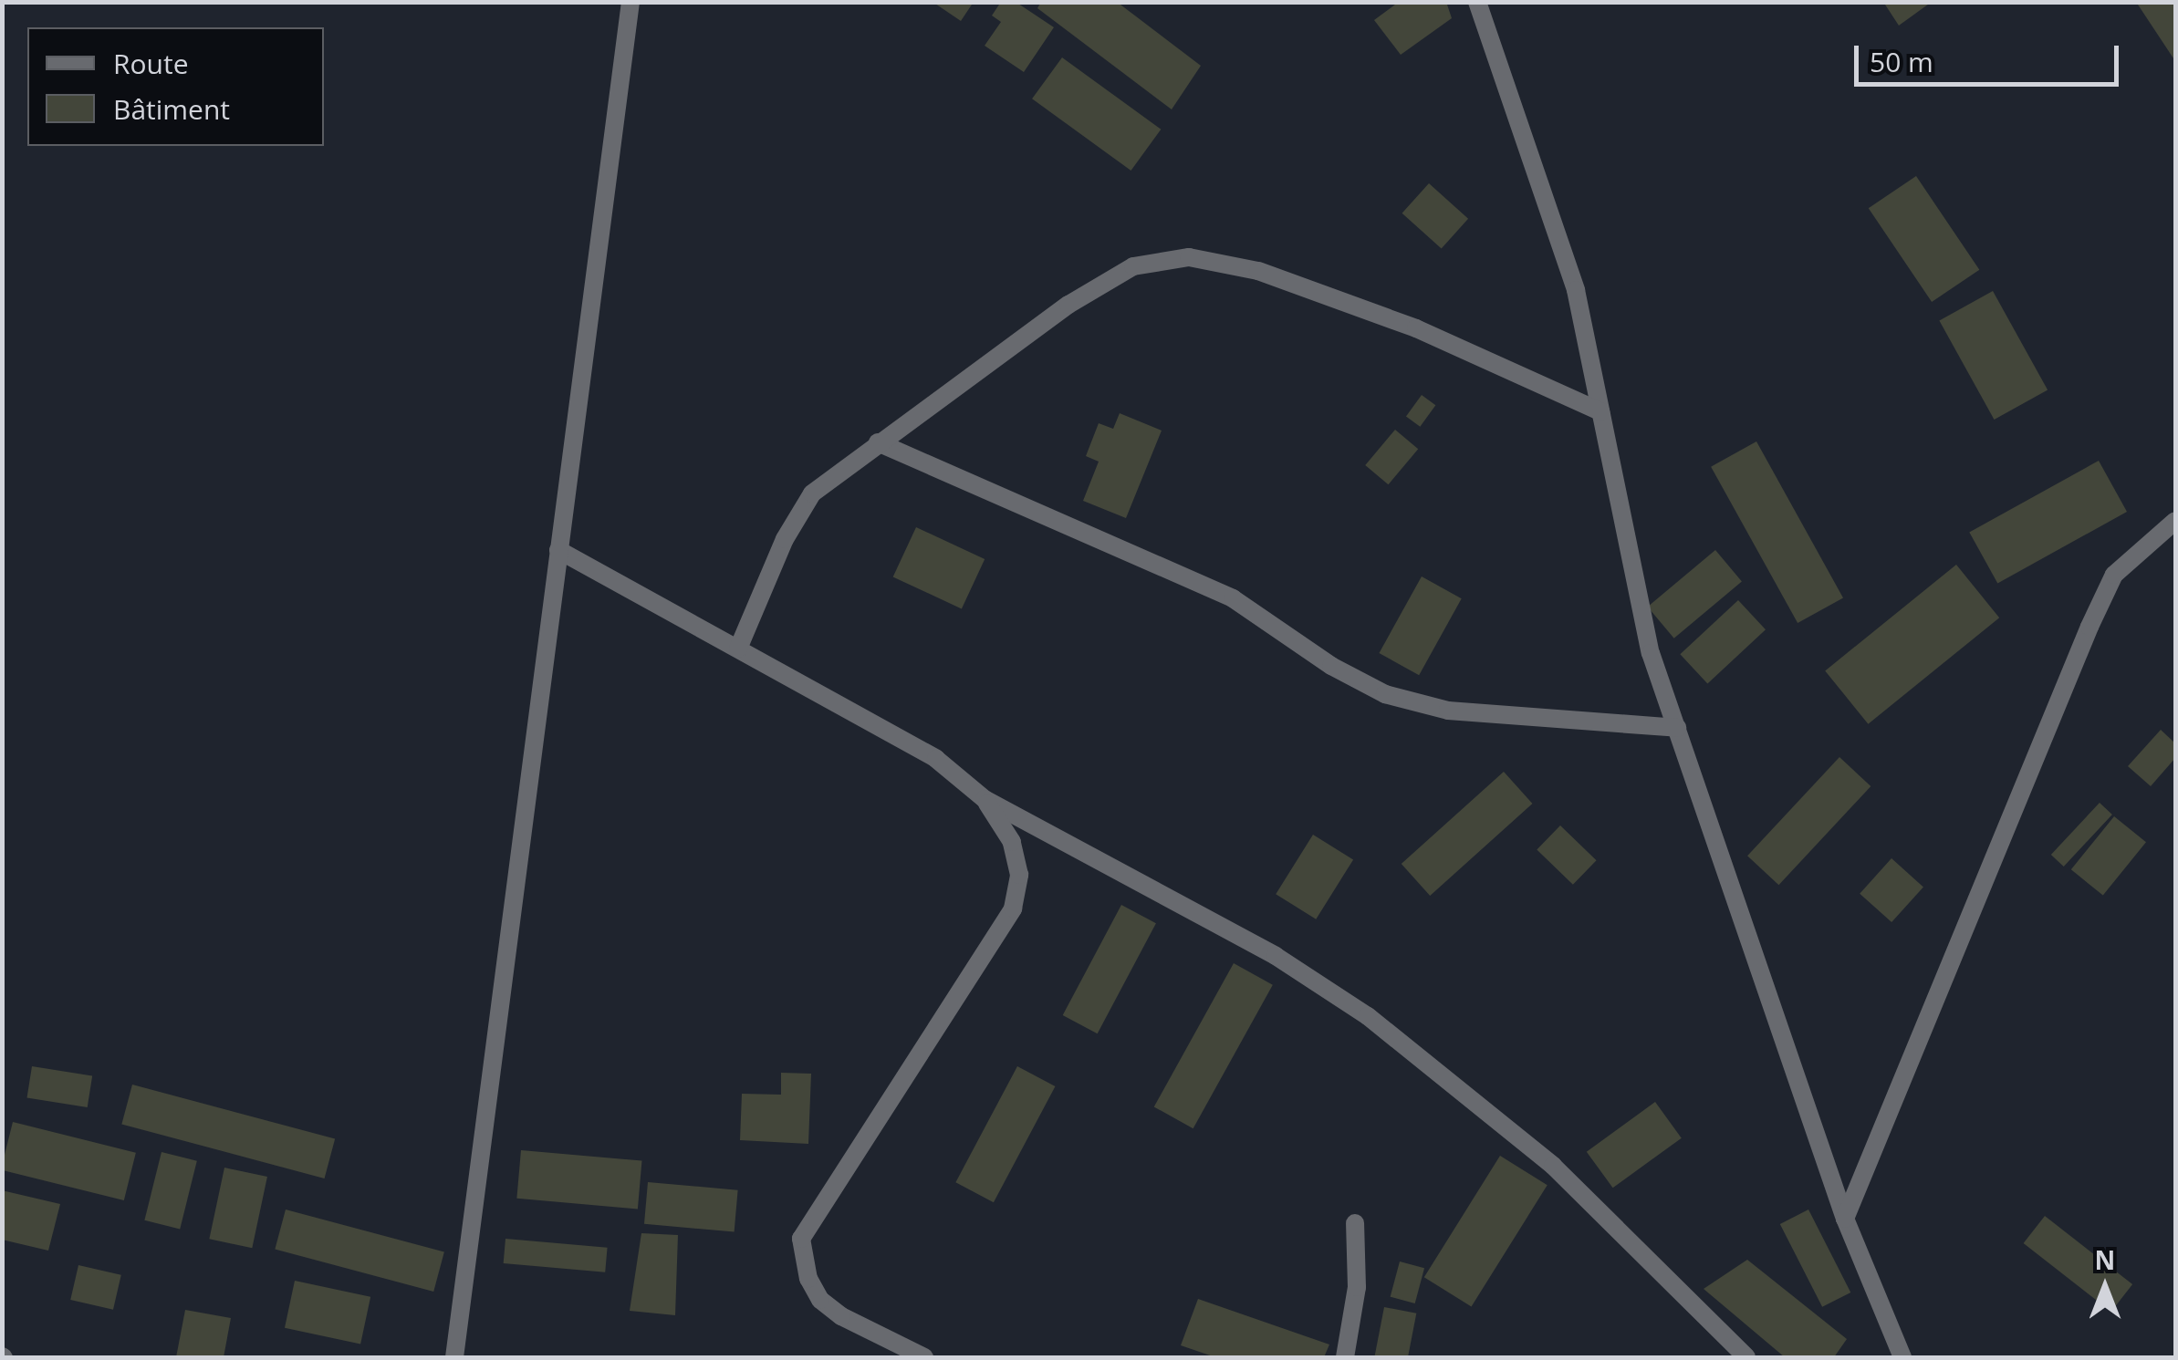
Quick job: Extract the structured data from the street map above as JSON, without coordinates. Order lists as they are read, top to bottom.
{
  "legend": ["Route", "Bâtiment"],
  "scale_bar": "50 m",
  "north": "top"
}
